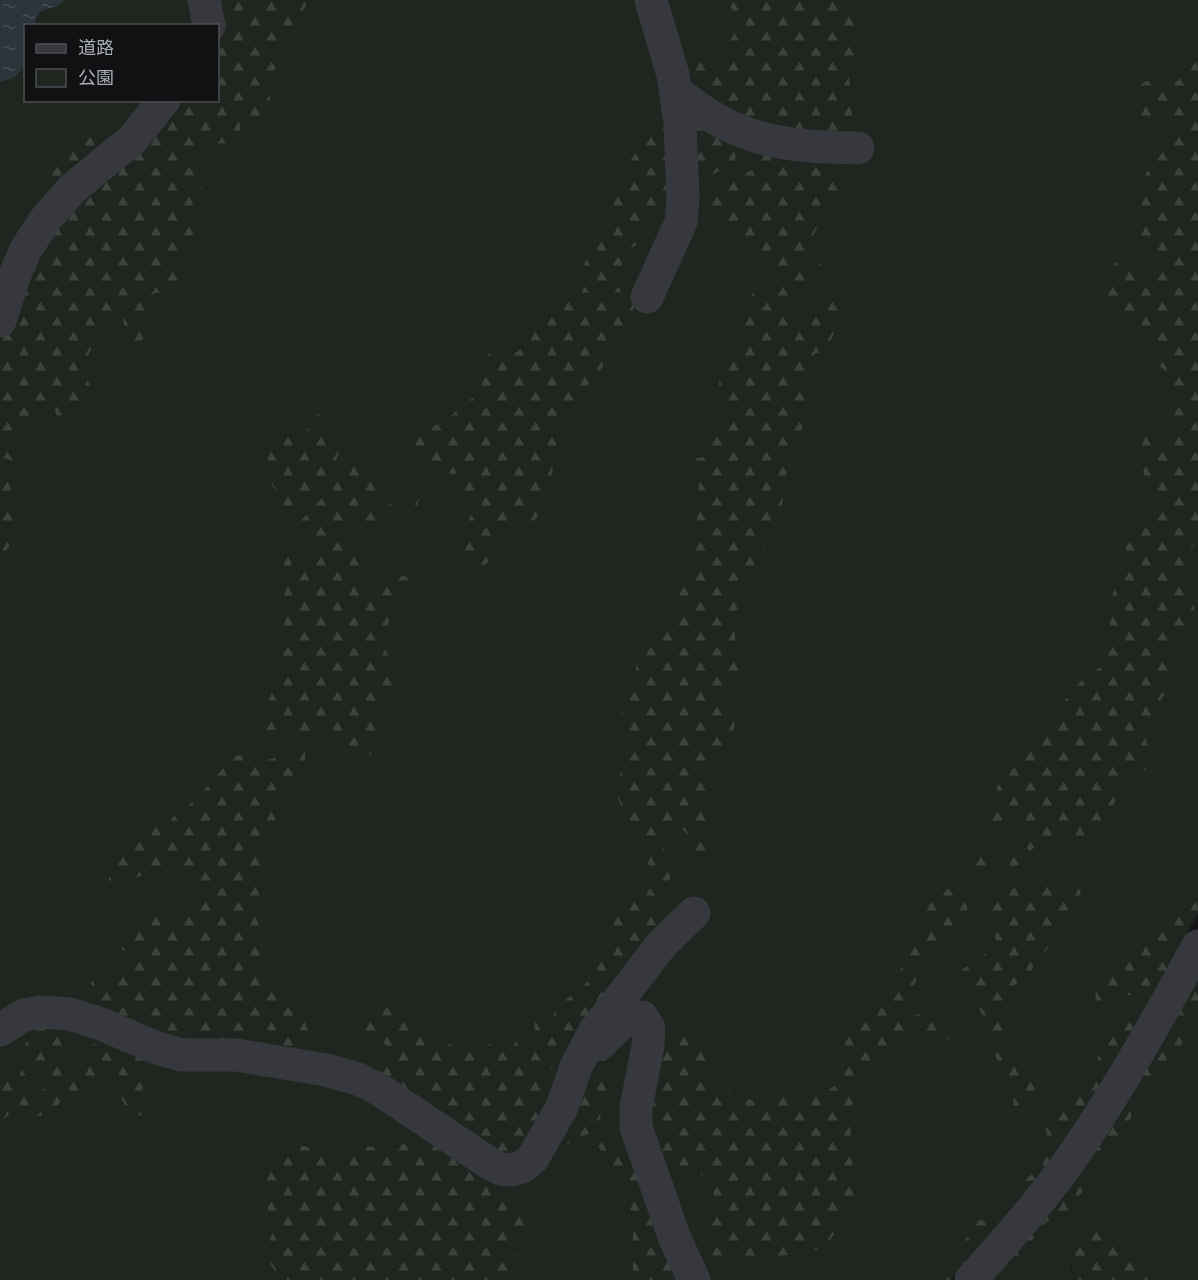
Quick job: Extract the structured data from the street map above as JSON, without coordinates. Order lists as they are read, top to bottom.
{
  "legend": ["道路", "公園"]
}
